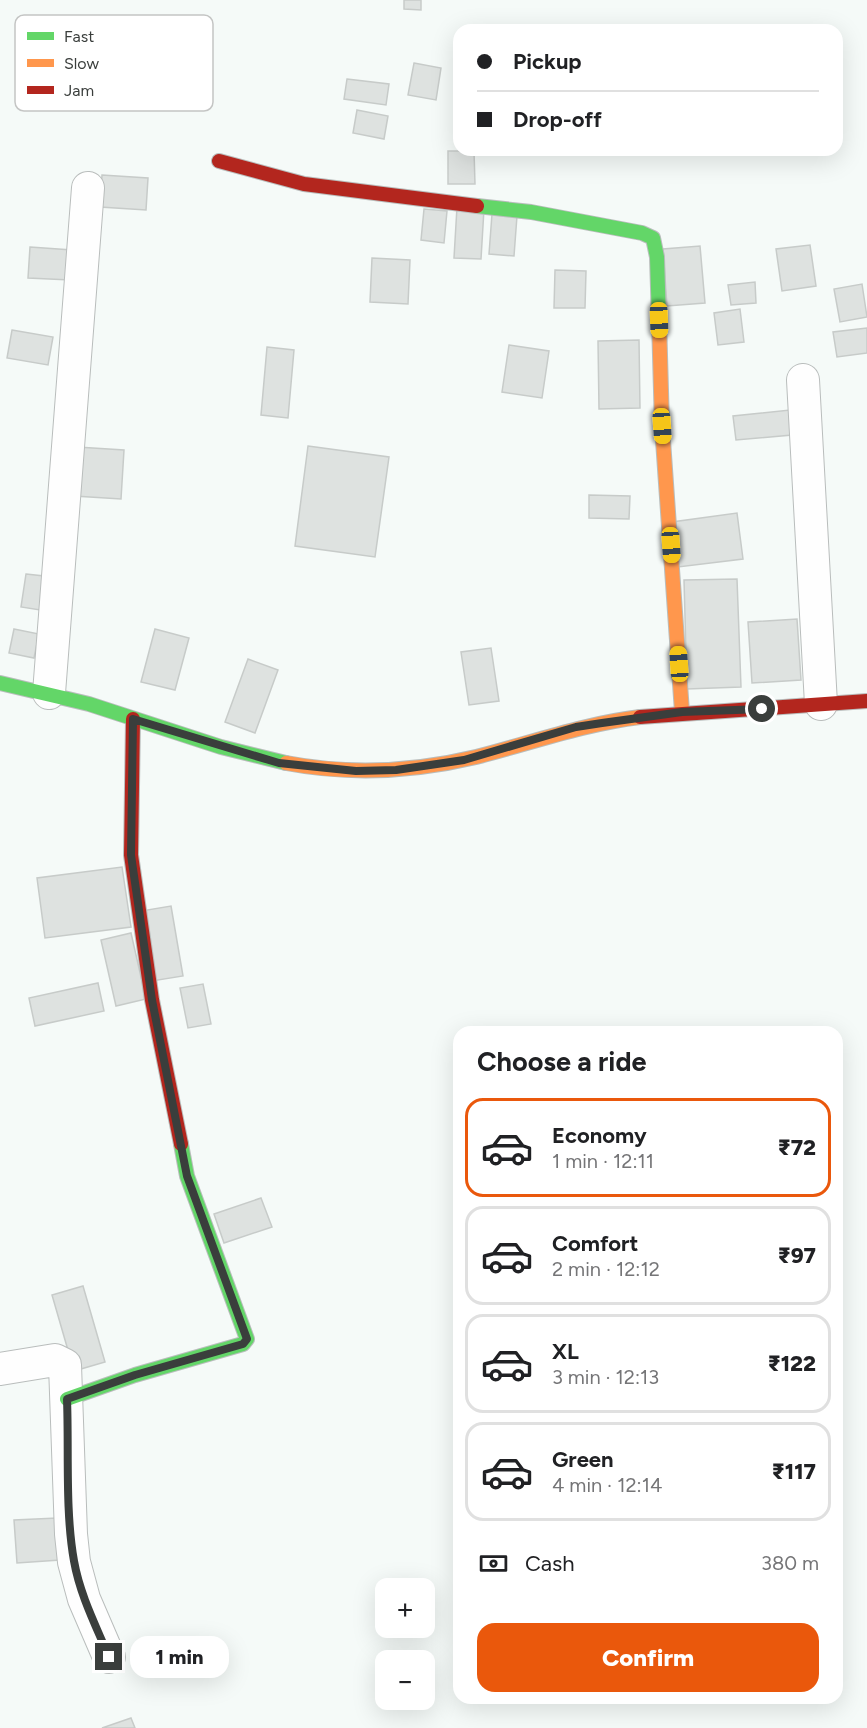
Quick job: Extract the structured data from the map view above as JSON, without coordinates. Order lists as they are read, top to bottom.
{
  "legend": ["Fast", "Slow", "Jam"],
  "page": {
    "banner": ["Pickup", "Drop-off"],
    "heading": "Choose a ride",
    "list": [
      {
        "name": "Economy",
        "note": "1 min · 12:11",
        "value": "₹72"
      },
      {
        "name": "Comfort",
        "note": "2 min · 12:12",
        "value": "₹97"
      },
      {
        "name": "XL",
        "note": "3 min · 12:13",
        "value": "₹122"
      },
      {
        "name": "Green",
        "note": "4 min · 12:14",
        "value": "₹117"
      }
    ],
    "pay": ["Cash", "380 m"],
    "map_buttons": ["+", "−"],
    "buttons": "Confirm",
    "bubble": "1 min"
  }
}
